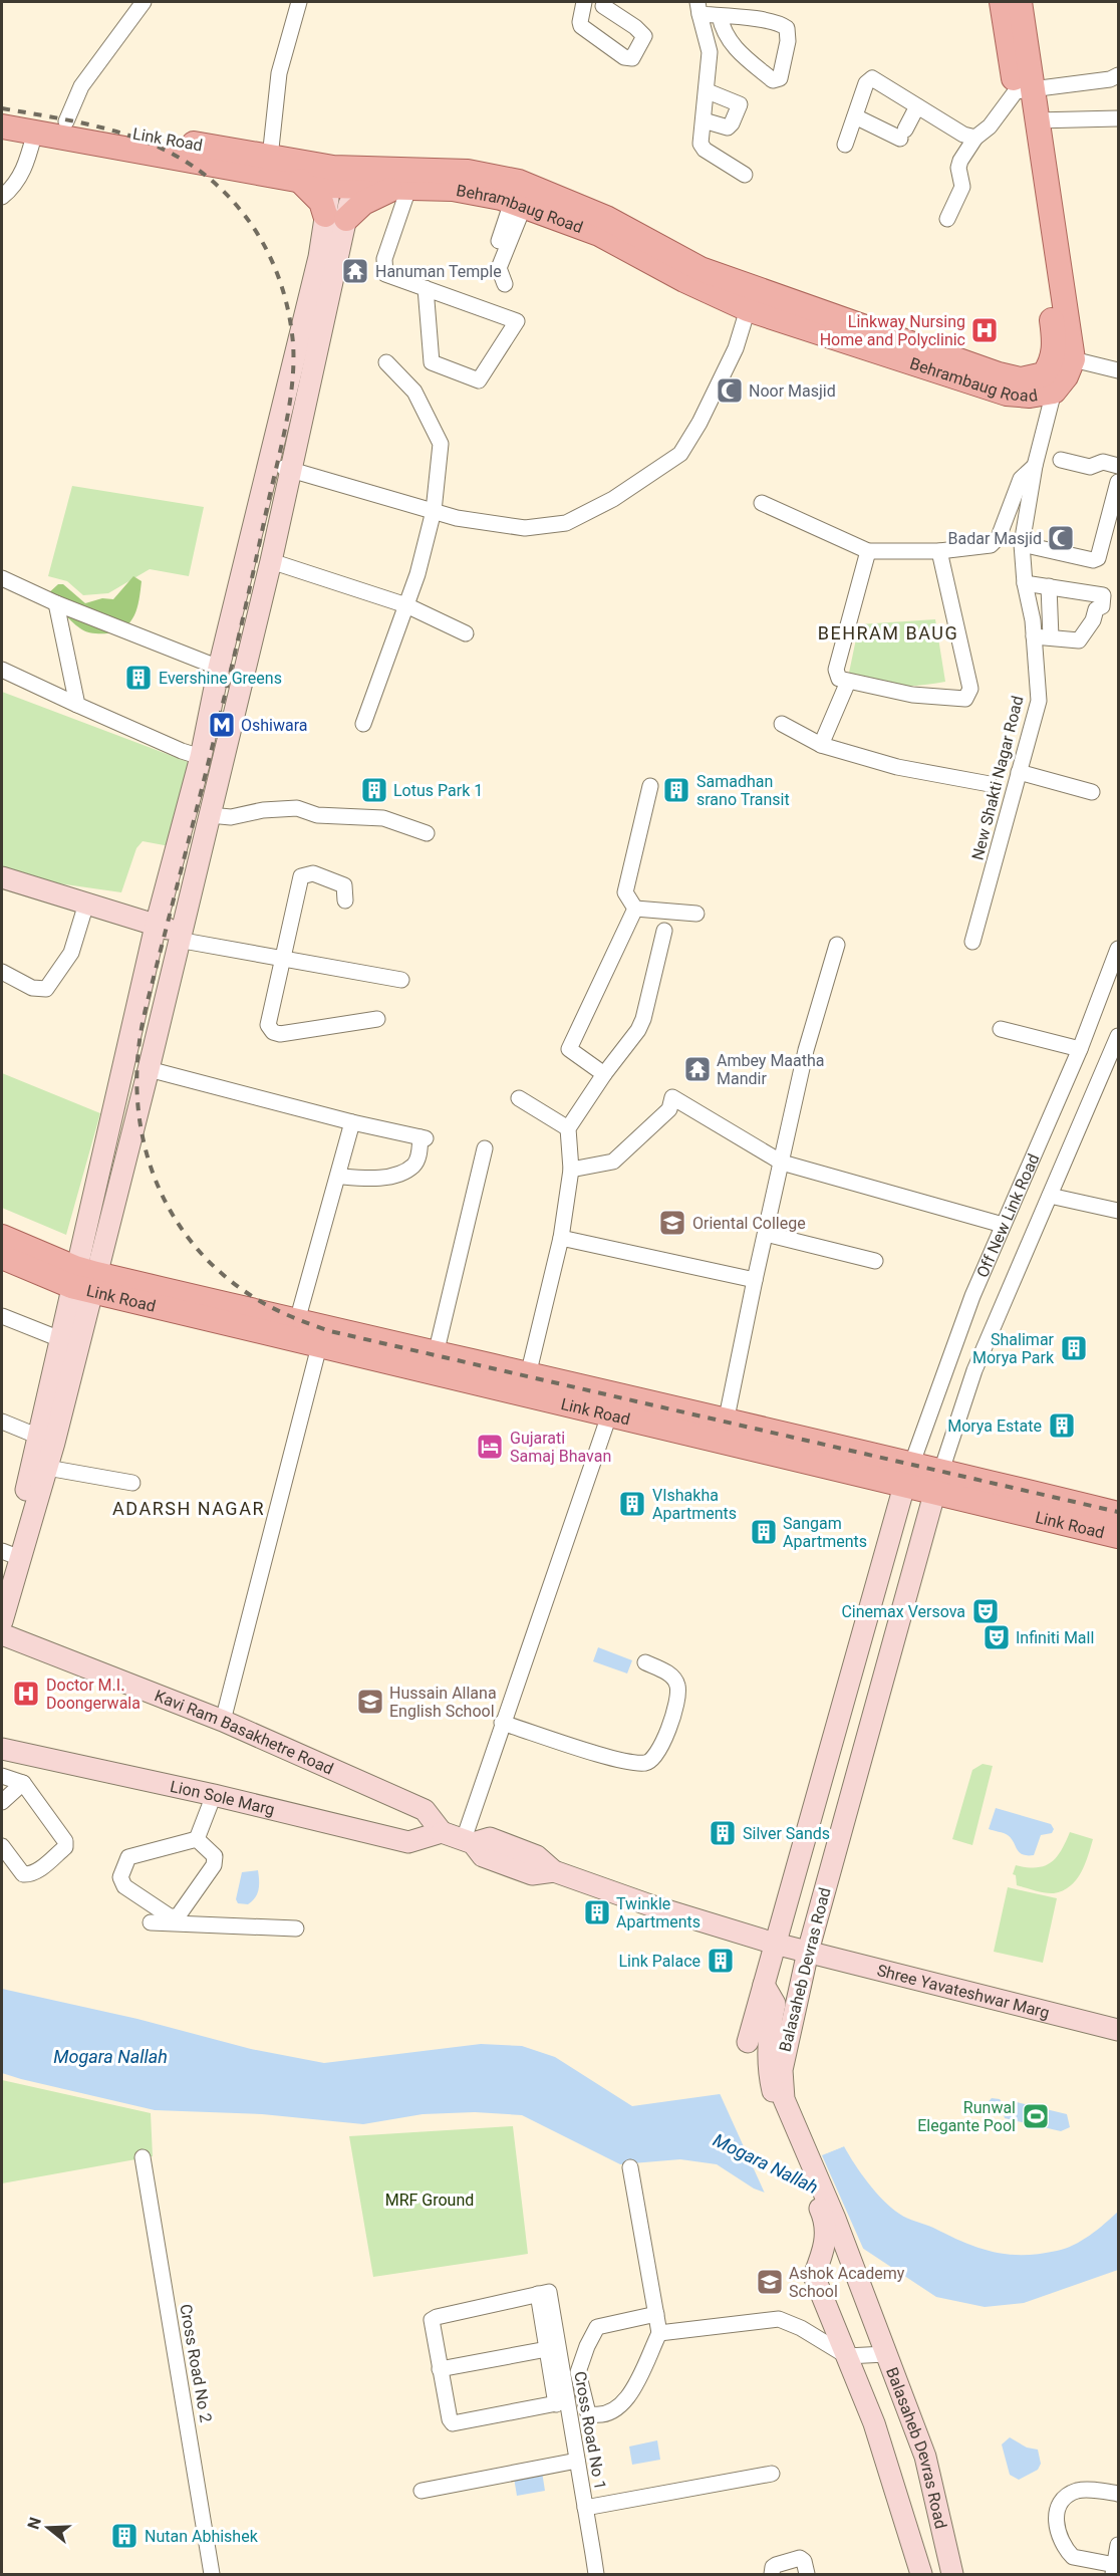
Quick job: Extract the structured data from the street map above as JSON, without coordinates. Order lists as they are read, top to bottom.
{
  "streets": {
    "main road": [
      "Link Road",
      "Behrambaug Road",
      "Off New Link Road",
      "Kavi Ram Basakhetre Road",
      "Lion Sole Marg",
      "Balasaheb Devras Road",
      "Shree Yavateshwar Marg"
    ],
    "street": ["New Shakti Nagar Road", "Cross Road No 2", "Cross Road No 1"]
  },
  "crossings": [
    ["Link Road", "Behrambaug Road"],
    ["Link Road", "Off New Link Road"],
    ["Link Road", "Balasaheb Devras Road"],
    ["Behrambaug Road", "New Shakti Nagar Road"],
    ["Off New Link Road", "Balasaheb Devras Road"],
    ["Kavi Ram Basakhetre Road", "Lion Sole Marg"],
    ["Balasaheb Devras Road", "Shree Yavateshwar Marg"]
  ],
  "districts": ["BEHRAM BAUG", "ADARSH NAGAR"],
  "water": ["Mogara Nallah"],
  "parks": ["MRF Ground"],
  "places": {
    "temple": ["Hanuman Temple", "Ambey Maatha Mandir"],
    "hospital": ["Linkway Nursing Home and Polyclinic", "Doctor M.I. Doongerwala"],
    "mosque": ["Noor Masjid", "Badar Masjid"],
    "building": [
      "Evershine Greens",
      "Lotus Park 1",
      "Samadhan srano Transit",
      "Shalimar Morya Park",
      "Morya Estate",
      "VIshakha Apartments",
      "Sangam Apartments",
      "Silver Sands",
      "Twinkle Apartments",
      "Link Palace",
      "Nutan Abhishek"
    ],
    "metro station": ["Oshiwara"],
    "school or university": ["Oriental College", "Hussain Allana English School", "Ashok Academy School"],
    "hotel": ["Gujarati Samaj Bhavan"],
    "theatre": ["Cinemax Versova", "Infiniti Mall"],
    "sports": ["Runwal Elegante Pool"]
  },
  "north": "left"
}
